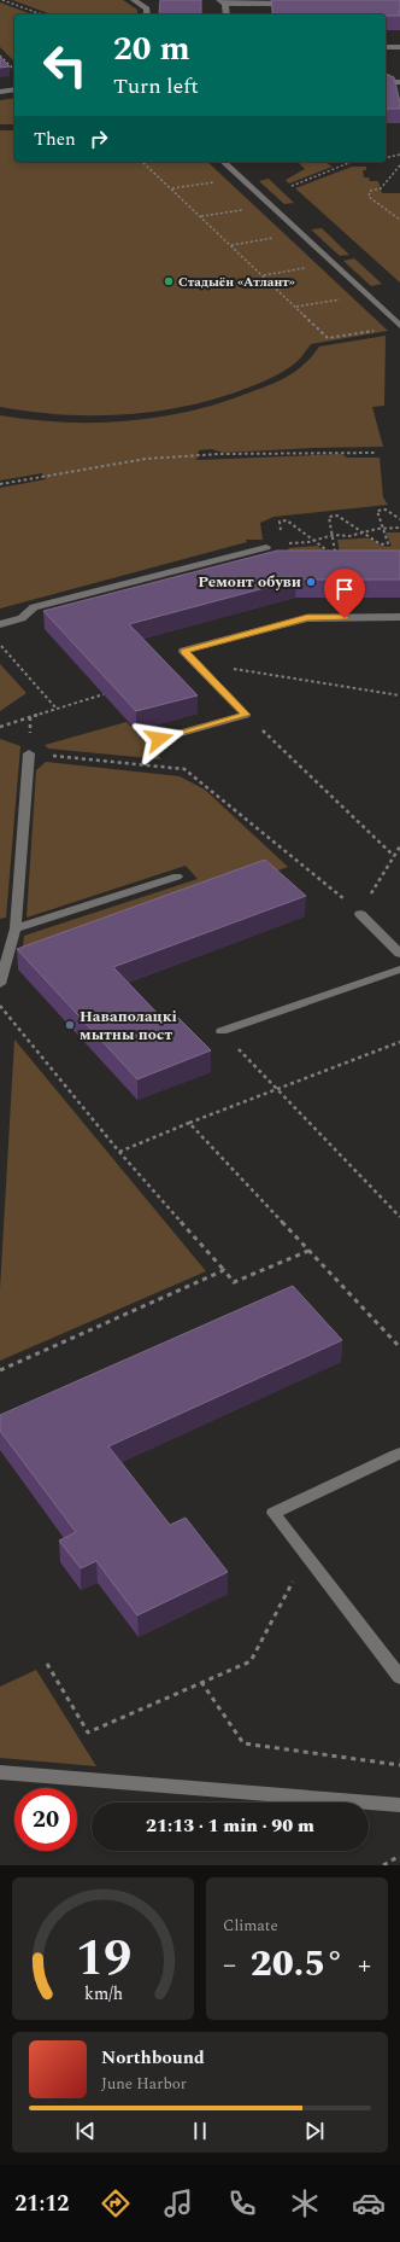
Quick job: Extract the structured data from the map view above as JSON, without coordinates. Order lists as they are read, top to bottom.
{
  "places": ["Стадыён «Атлант»", "Ремонт обуви", "Наваполацкі мытны пост"],
  "page": {
    "turn": ["20 m", "Turn left"],
    "then": "Then",
    "limit": "20",
    "trip": "21:13 · 1 min · 90 m",
    "tile": "Climate",
    "heat": ["−", "20.5°", "+"],
    "song": ["Northbound", "June Harbor"],
    "tabs": "21:12",
    "gauge": ["19", "km/h"]
  }
}
